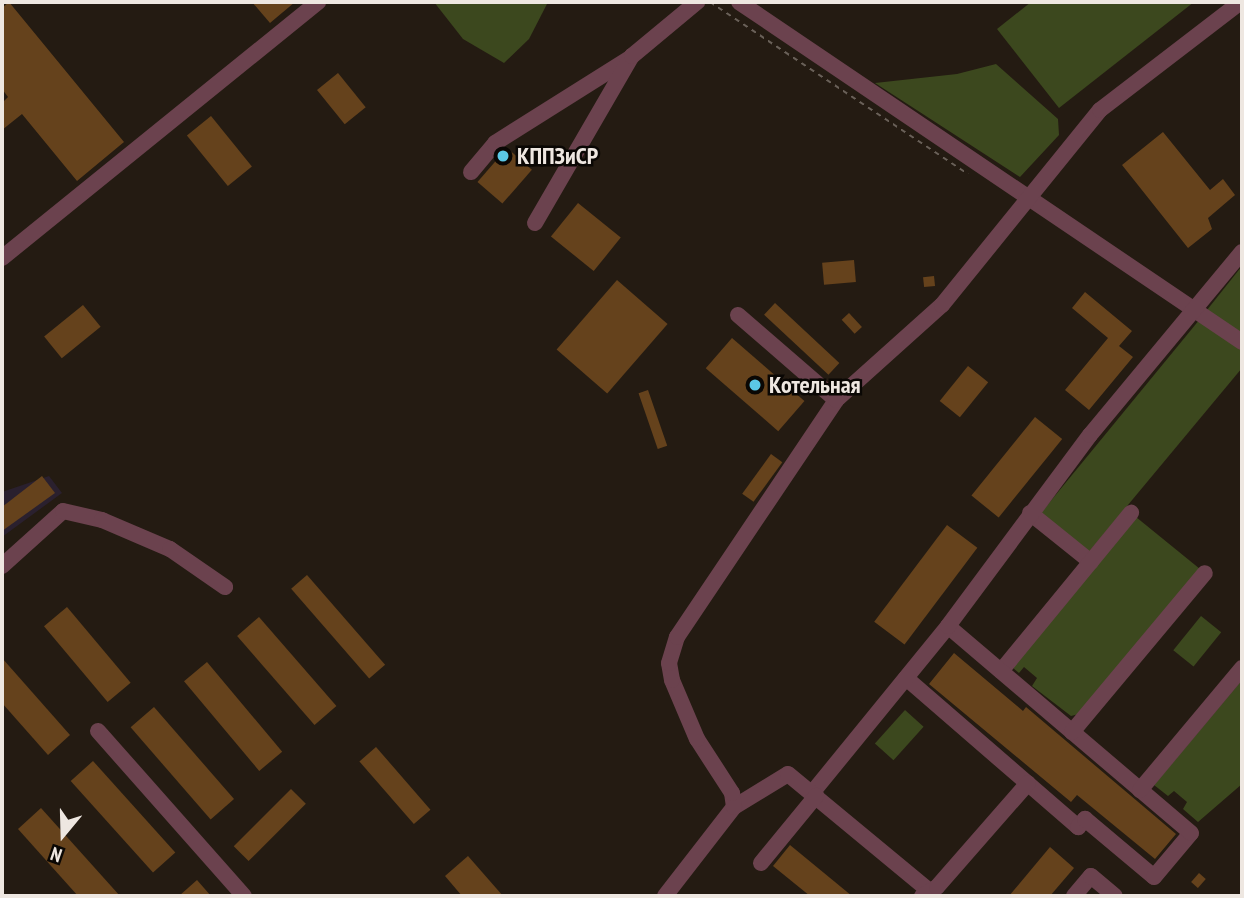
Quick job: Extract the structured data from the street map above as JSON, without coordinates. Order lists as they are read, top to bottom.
{
  "places": ["КППЗиСР", "Котельная"],
  "north": "bottom"
}
